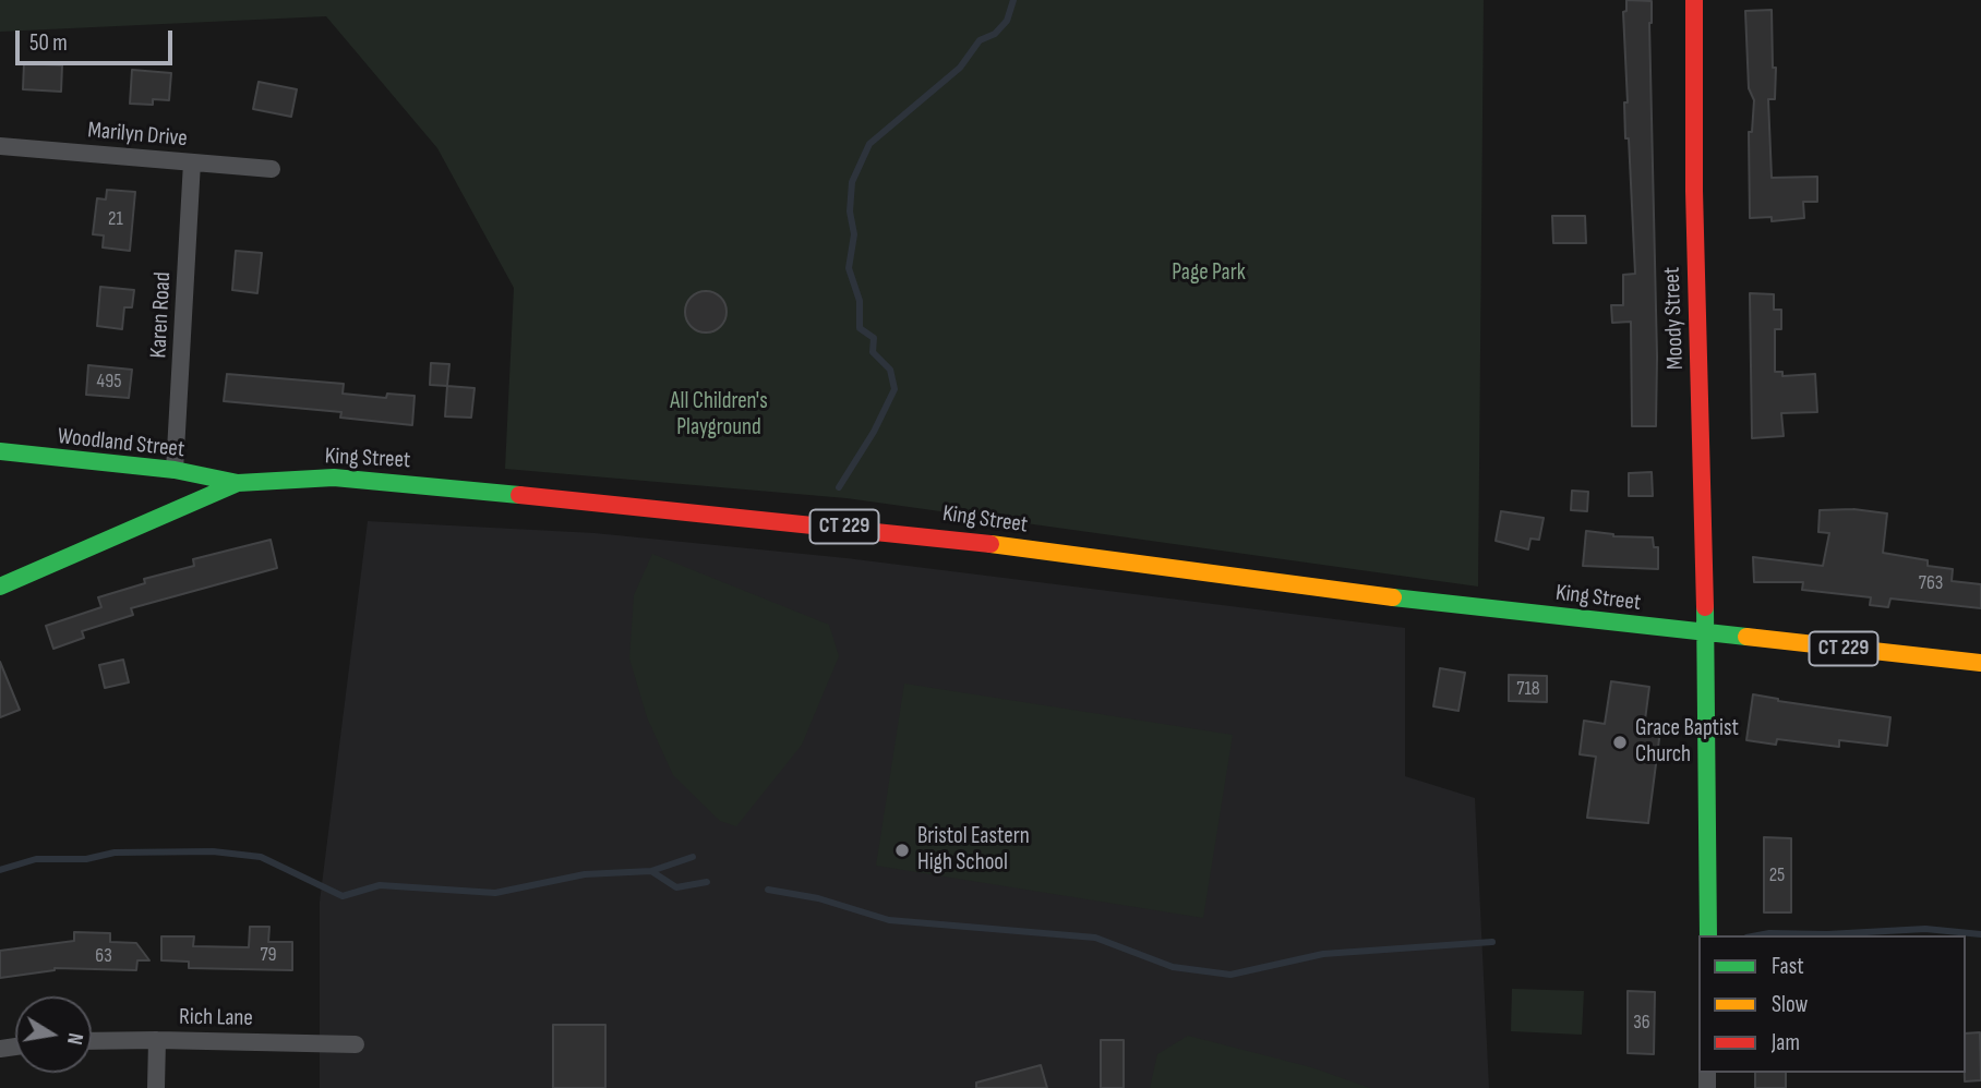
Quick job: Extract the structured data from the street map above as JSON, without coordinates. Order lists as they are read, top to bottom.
{
  "streets": {
    "main road": [
      "Moody Street",
      "Woodland Street",
      "King Street",
      "CT 229"
    ],
    "street": ["Marilyn Drive", "Karen Road", "Rich Lane"]
  },
  "crossings": [
    ["Marilyn Drive", "Karen Road"],
    ["Karen Road", "Woodland Street"],
    ["Moody Street", "King Street"],
    ["Woodland Street", "King Street"]
  ],
  "parks": ["Page Park", "All Children's Playground"],
  "places": ["Grace Baptist Church", "Bristol Eastern High School"],
  "house_numbers": [
    "21",
    "495",
    "763",
    "718",
    "25",
    "79",
    "63",
    "36"
  ],
  "legend": ["Fast", "Slow", "Jam"],
  "scale_bar": "50 m",
  "north": "right"
}
